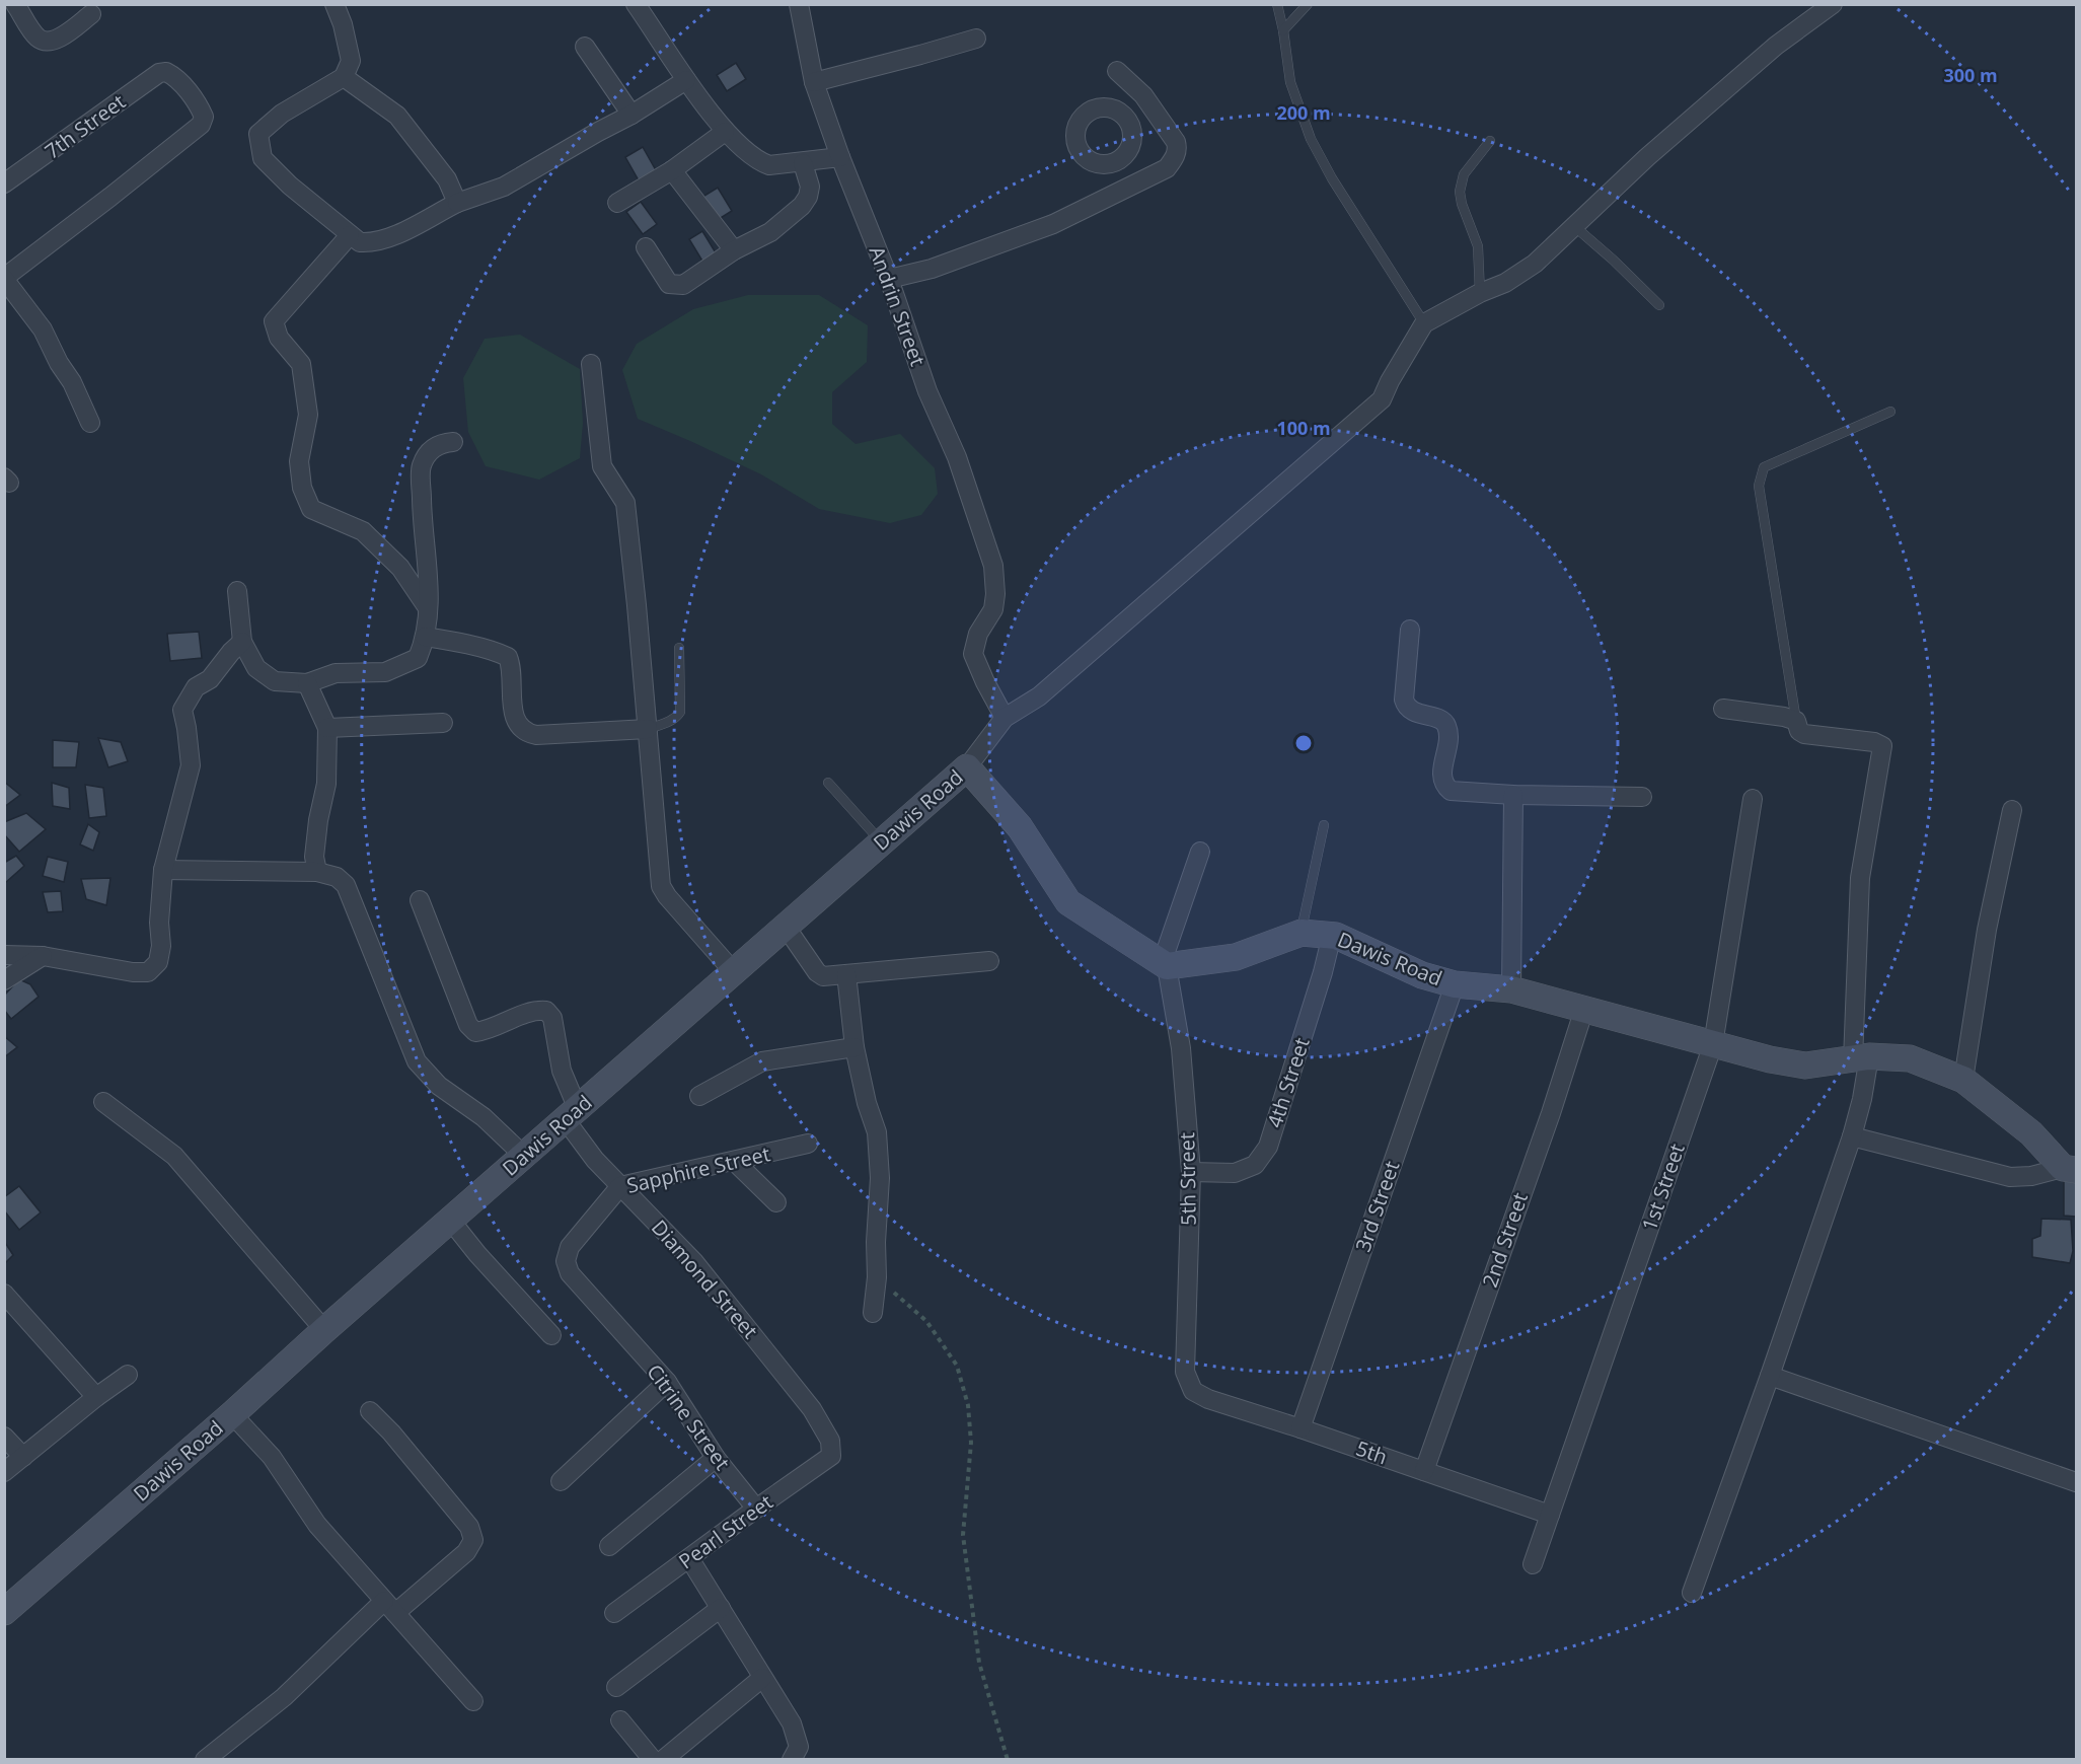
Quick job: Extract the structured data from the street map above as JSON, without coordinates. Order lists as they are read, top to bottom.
{
  "streets": {
    "street": [
      "7th Street",
      "Andrin Street",
      "Dawis Road",
      "4th Street",
      "Sapphire Street",
      "5th Street",
      "1st Street",
      "3rd Street",
      "2nd Street",
      "Diamond Street",
      "Citrine Street",
      "5th",
      "Pearl Street"
    ]
  },
  "crossings": [
    ["Dawis Road", "4th Street"],
    ["Dawis Road", "5th Street"],
    ["Dawis Road", "1st Street"],
    ["Dawis Road", "3rd Street"],
    ["Dawis Road", "2nd Street"],
    ["Dawis Road", "Diamond Street"],
    ["4th Street", "5th Street"],
    ["Sapphire Street", "Diamond Street"],
    ["Sapphire Street", "Citrine Street"],
    ["5th Street", "5th"],
    ["1st Street", "5th"],
    ["3rd Street", "5th"],
    ["2nd Street", "5th"],
    ["Diamond Street", "Pearl Street"],
    ["Citrine Street", "Pearl Street"]
  ],
  "rings": ["300 m", "200 m", "100 m"]
}
